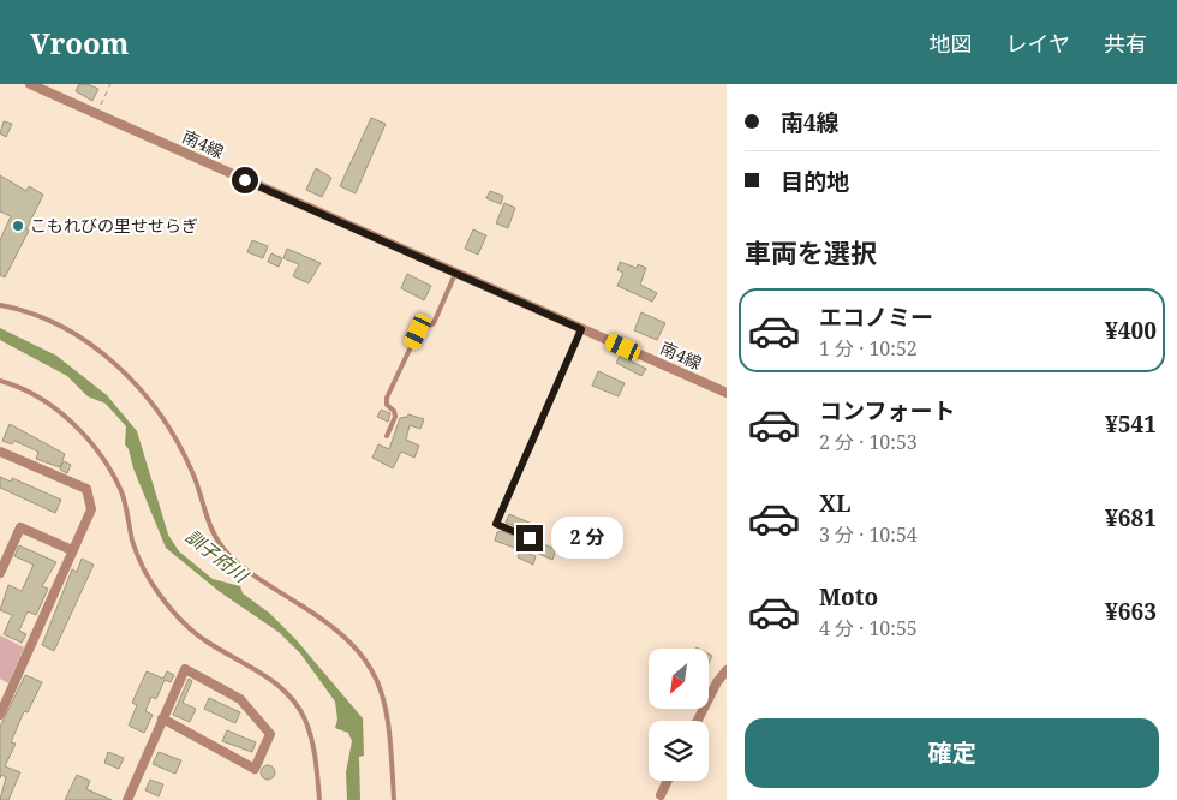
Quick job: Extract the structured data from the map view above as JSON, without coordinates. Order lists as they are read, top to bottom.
{
  "streets": {
    "street": ["南4線"]
  },
  "water": ["訓子府川"],
  "places": ["こもれびの里せせらぎ"],
  "north": "bottom left",
  "page": {
    "header": "Vroom",
    "nav": ["地図", "レイヤ", "共有"],
    "banner": ["南4線", "目的地"],
    "heading": "車両を選択",
    "list": [
      {
        "name": "エコノミー",
        "note": "1 分 · 10:52",
        "value": "¥400"
      },
      {
        "name": "コンフォート",
        "note": "2 分 · 10:53",
        "value": "¥541"
      },
      {
        "name": "XL",
        "note": "3 分 · 10:54",
        "value": "¥681"
      },
      {
        "name": "Moto",
        "note": "4 分 · 10:55",
        "value": "¥663"
      }
    ],
    "bubble": "2 分",
    "buttons": "確定"
  }
}
